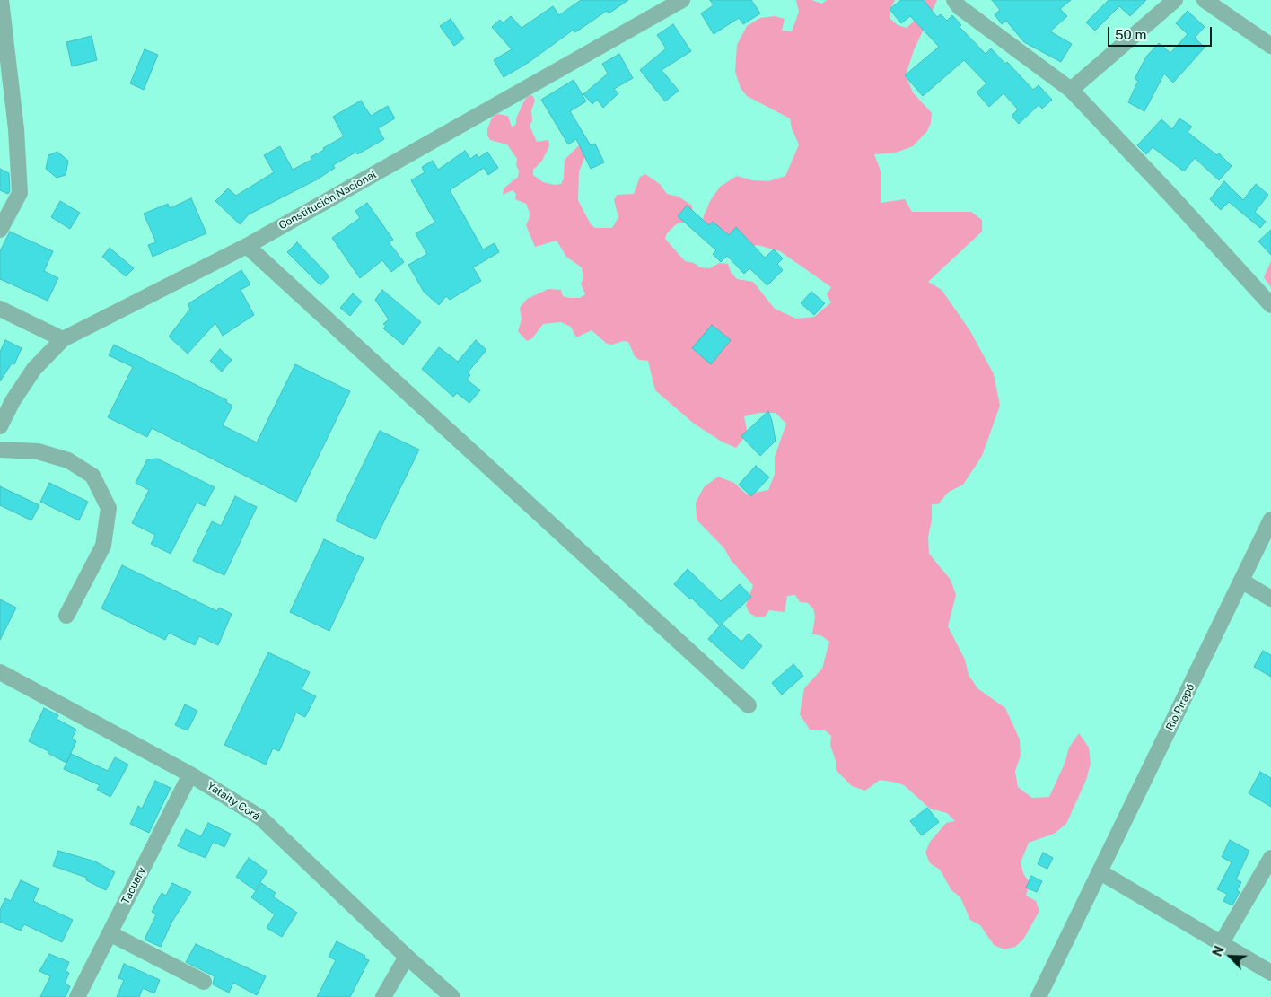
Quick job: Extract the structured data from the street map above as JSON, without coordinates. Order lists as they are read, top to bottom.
{
  "streets": {
    "street": [
      "Constitución Nacional",
      "Río Pirapó",
      "Yataity Corá",
      "Tacuary"
    ]
  },
  "crossings": [
    ["Yataity Corá", "Tacuary"]
  ],
  "scale_bar": "50 m",
  "north": "top left"
}
